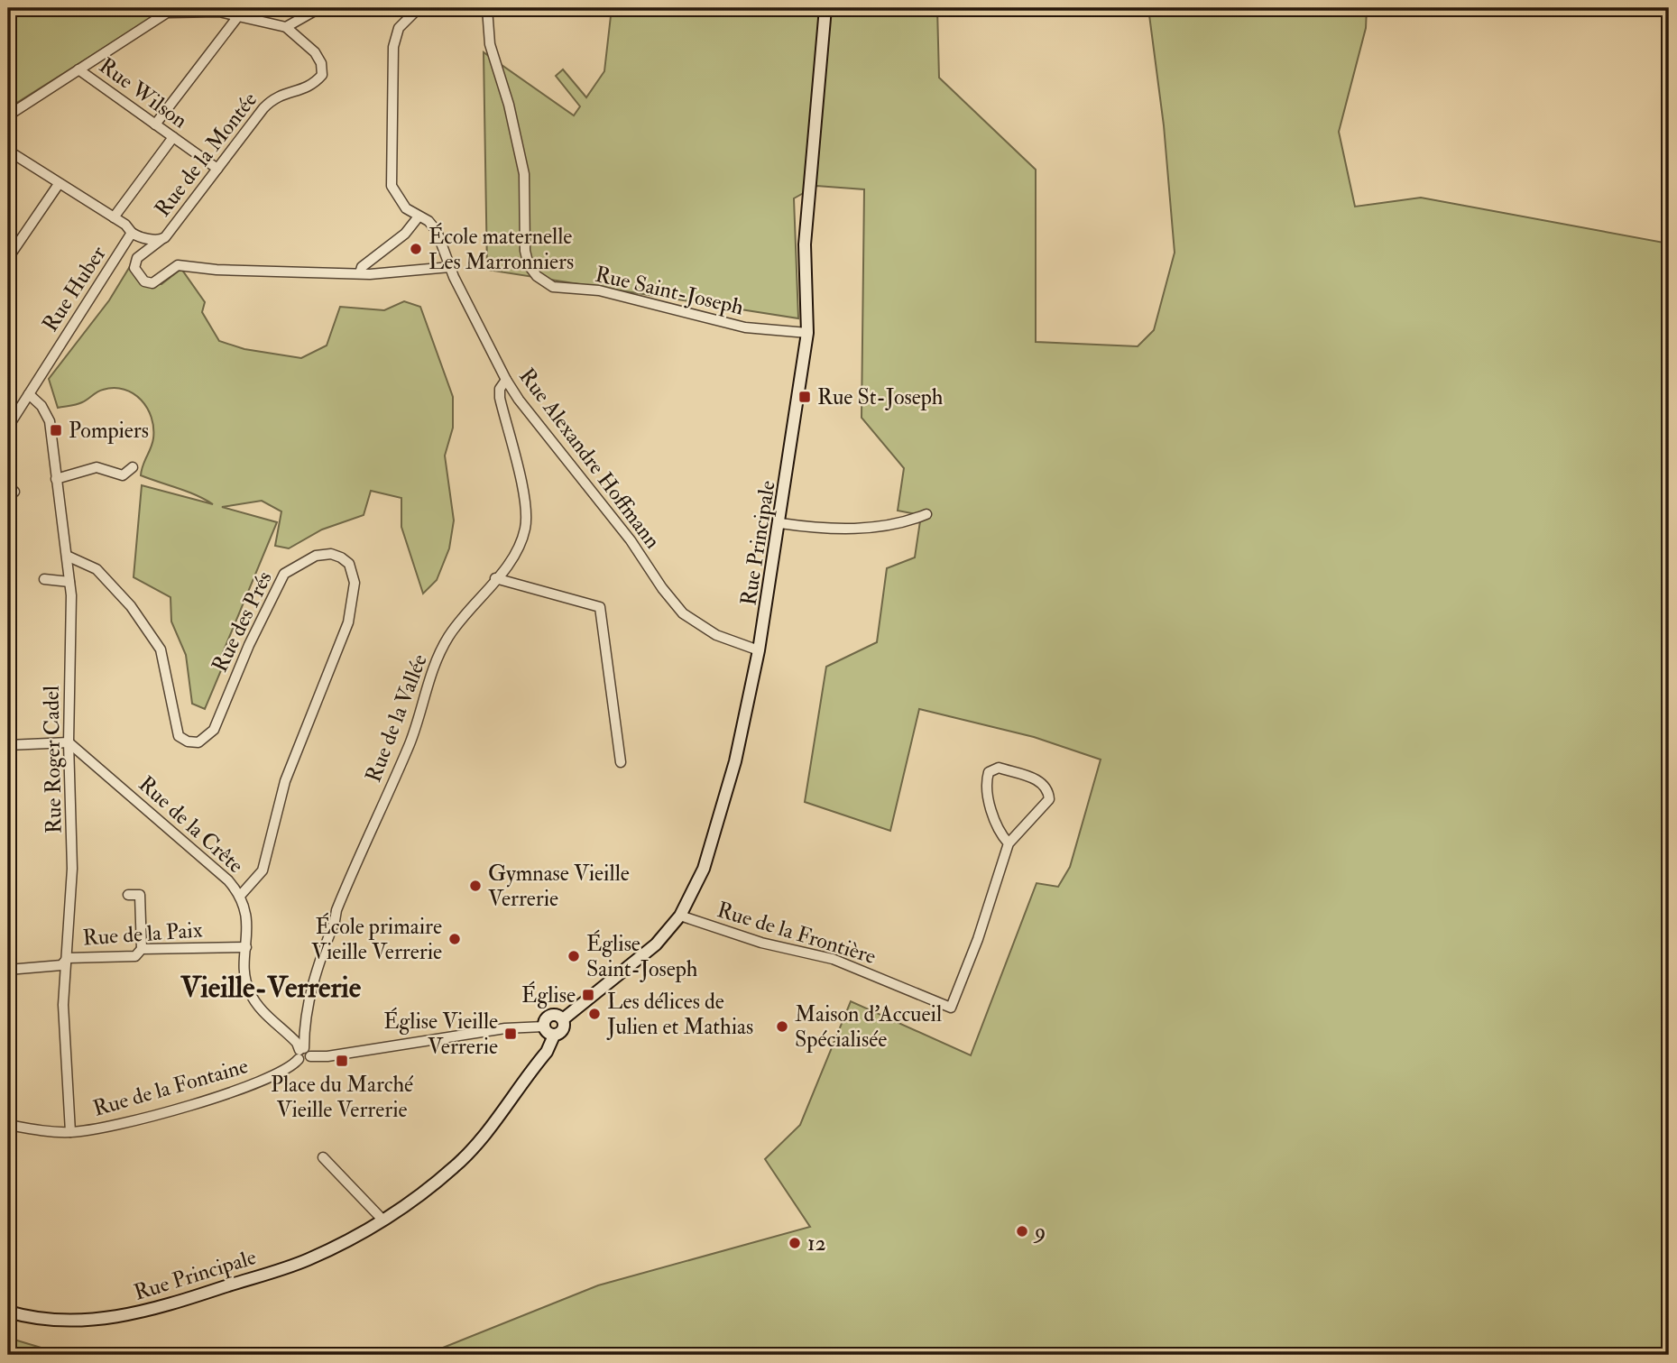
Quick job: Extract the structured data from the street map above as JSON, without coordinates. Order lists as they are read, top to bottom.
{
  "streets": {
    "street": [
      "Rue Wilson",
      "Rue de la Montée",
      "Rue Huber",
      "Rue Saint-Joseph",
      "Rue Alexandre Hoffmann",
      "Rue Principale",
      "Rue des Prés",
      "Rue de la Vallée",
      "Rue Roger Cadel",
      "Rue de la Crête",
      "Rue de la Frontière",
      "Rue de la Paix",
      "Rue de la Fontaine"
    ]
  },
  "crossings": [
    ["Rue Wilson", "Rue de la Montée"],
    ["Rue de la Montée", "Rue Huber"],
    ["Rue Huber", "Rue Roger Cadel"],
    ["Rue Saint-Joseph", "Rue Principale"],
    ["Rue Alexandre Hoffmann", "Rue Principale"],
    ["Rue Alexandre Hoffmann", "Rue de la Vallée"],
    ["Rue Principale", "Rue de la Frontière"],
    ["Rue Principale", "Rue de la Fontaine"],
    ["Rue des Prés", "Rue Roger Cadel"],
    ["Rue des Prés", "Rue de la Crête"],
    ["Rue de la Vallée", "Rue de la Crête"],
    ["Rue de la Vallée", "Rue de la Fontaine"],
    ["Rue Roger Cadel", "Rue de la Crête"],
    ["Rue Roger Cadel", "Rue de la Paix"],
    ["Rue Roger Cadel", "Rue de la Fontaine"],
    ["Rue de la Crête", "Rue de la Paix"],
    ["Rue de la Crête", "Rue de la Fontaine"]
  ],
  "districts": ["Vieille-Verrerie"],
  "places": {
    "other": [
      "École maternelle Les Marronniers",
      "Gymnase Vieille Verrerie",
      "École primaire Vieille Verrerie",
      "Église Saint-Joseph",
      "Les délices de Julien et Mathias",
      "Maison d'Accueil Spécialisée",
      "9",
      "12"
    ],
    "transit": [
      "Rue St-Joseph",
      "Pompiers",
      "Église",
      "Église Vieille Verrerie",
      "Place du Marché Vieille Verrerie"
    ]
  }
}
